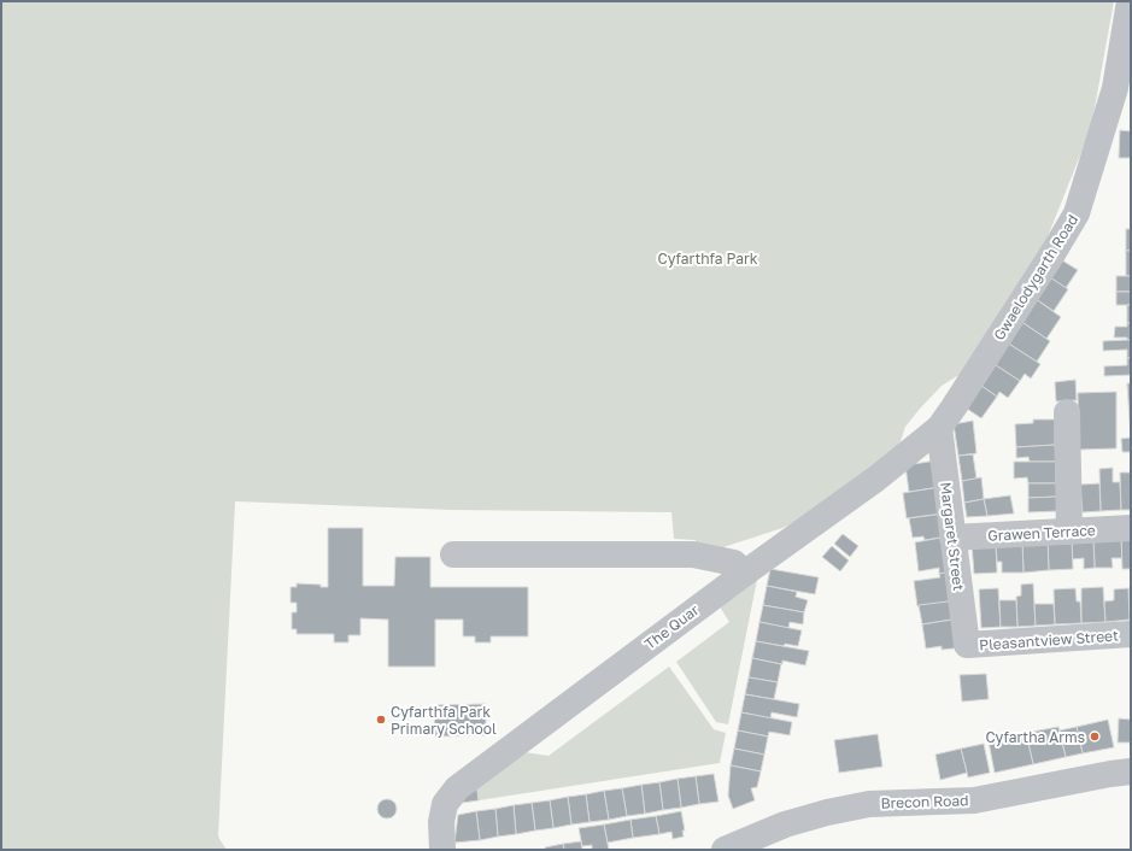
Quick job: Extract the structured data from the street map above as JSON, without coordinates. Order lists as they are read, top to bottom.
{
  "streets": {
    "street": [
      "Gwaelodygarth Road",
      "Grawen Terrace",
      "Margaret Street",
      "The Quar",
      "Pleasantview Street",
      "Brecon Road"
    ]
  },
  "crossings": [
    ["Gwaelodygarth Road", "Margaret Street"],
    ["Gwaelodygarth Road", "The Quar"],
    ["Grawen Terrace", "Margaret Street"],
    ["Margaret Street", "The Quar"],
    ["Margaret Street", "Pleasantview Street"]
  ],
  "parks": ["Cyfarthfa Park"],
  "places": ["Cyfarthfa Park Primary School", "Cyfartha Arms"]
}
